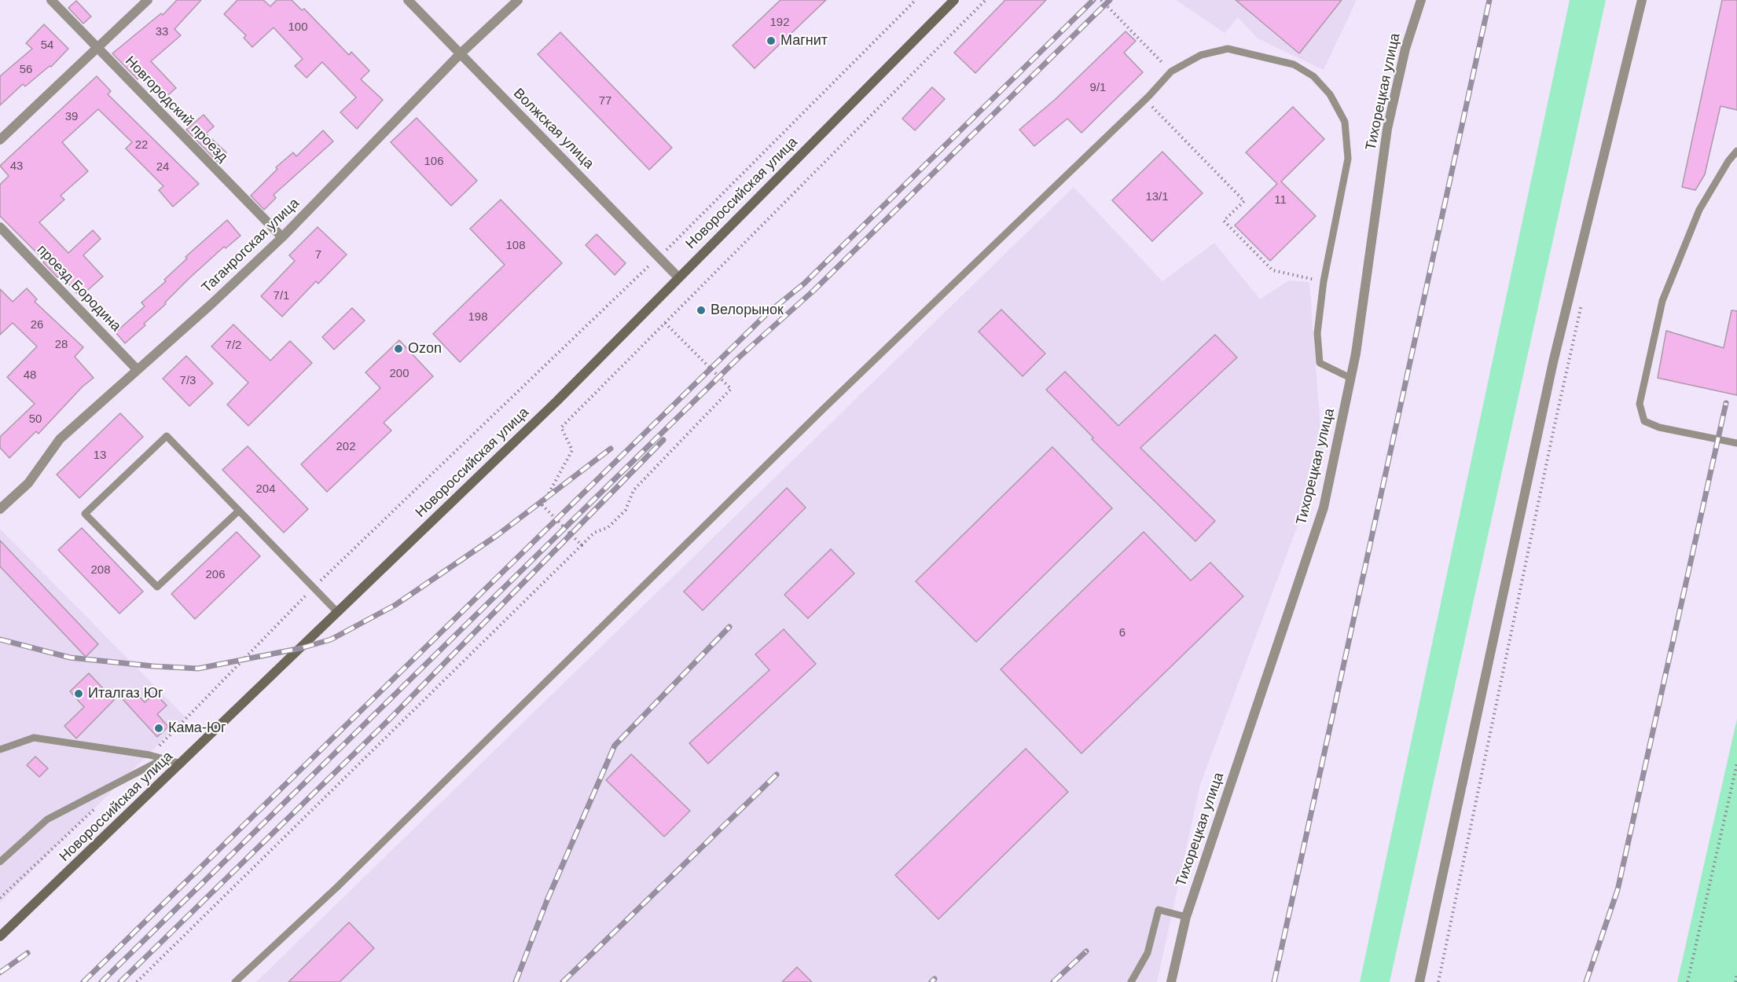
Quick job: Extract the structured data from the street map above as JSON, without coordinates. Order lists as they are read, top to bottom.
{
  "streets": {
    "main road": ["Новороссийская улица"],
    "street": [
      "Тихорецкая улица",
      "Новгородский проезд",
      "Волжская улица",
      "Таганрогская улица",
      "проезд Бородина"
    ]
  },
  "crossings": [
    ["Новгородский проезд", "Таганрогская улица"],
    ["Волжская улица", "Новороссийская улица"],
    ["Волжская улица", "Таганрогская улица"],
    ["Таганрогская улица", "проезд Бородина"]
  ],
  "places": [
    "Магнит",
    "Велорынок",
    "Ozon",
    "Италгаз Юг",
    "Кама-Юг"
  ],
  "house_numbers": [
    "192",
    "100",
    "33",
    "54",
    "56",
    "9/1",
    "77",
    "39",
    "22",
    "106",
    "43",
    "24",
    "13/1",
    "11",
    "108",
    "7",
    "7/1",
    "198",
    "26",
    "28",
    "7/2",
    "200",
    "48",
    "7/3",
    "50",
    "202",
    "13",
    "204",
    "208",
    "206",
    "6"
  ]
}
